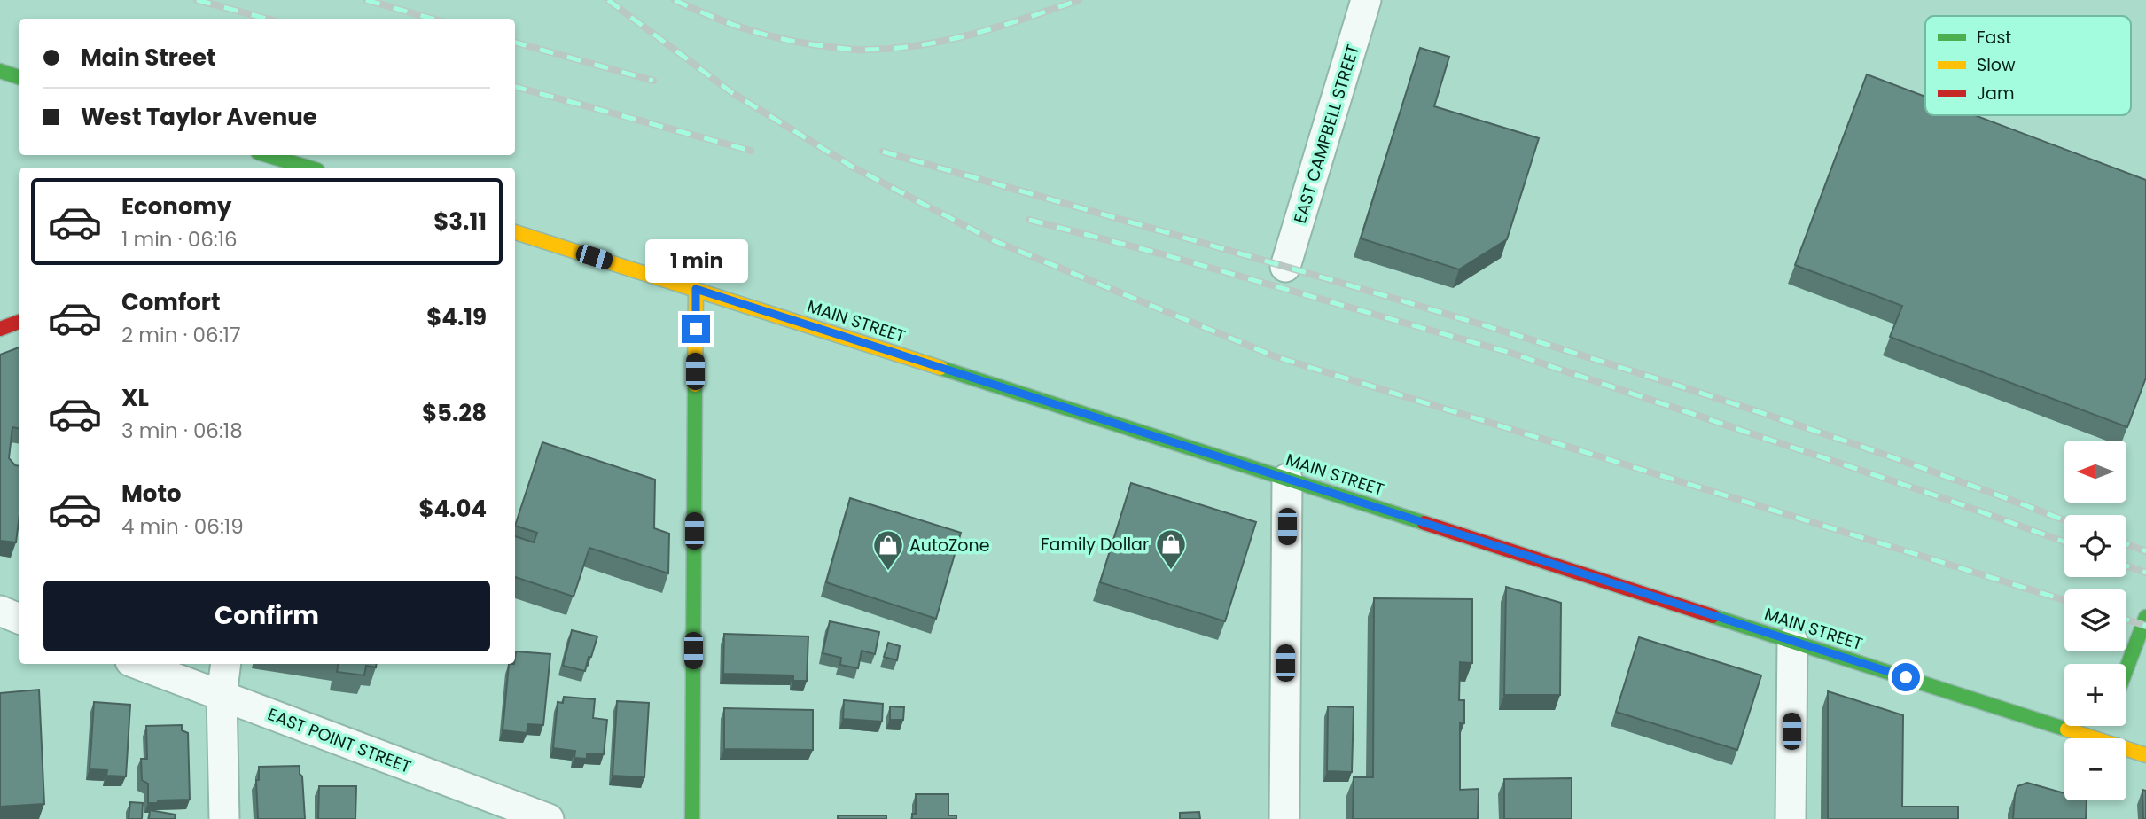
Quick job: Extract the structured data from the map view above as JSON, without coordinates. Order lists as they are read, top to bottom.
{
  "streets": {
    "main road": ["MAIN STREET"],
    "street": ["EAST CAMPBELL STREET", "EAST POINT STREET"]
  },
  "places": {
    "shop": ["Family Dollar", "AutoZone"]
  },
  "legend": ["Fast", "Slow", "Jam"],
  "north": "left",
  "page": {
    "banner": ["Main Street", "West Taylor Avenue"],
    "list": [
      {
        "name": "Economy",
        "note": "1 min · 06:16",
        "value": "$3.11"
      },
      {
        "name": "Comfort",
        "note": "2 min · 06:17",
        "value": "$4.19"
      },
      {
        "name": "XL",
        "note": "3 min · 06:18",
        "value": "$5.28"
      },
      {
        "name": "Moto",
        "note": "4 min · 06:19",
        "value": "$4.04"
      }
    ],
    "bubble": "1 min",
    "map_buttons": ["+", "−"],
    "buttons": "Confirm"
  }
}
